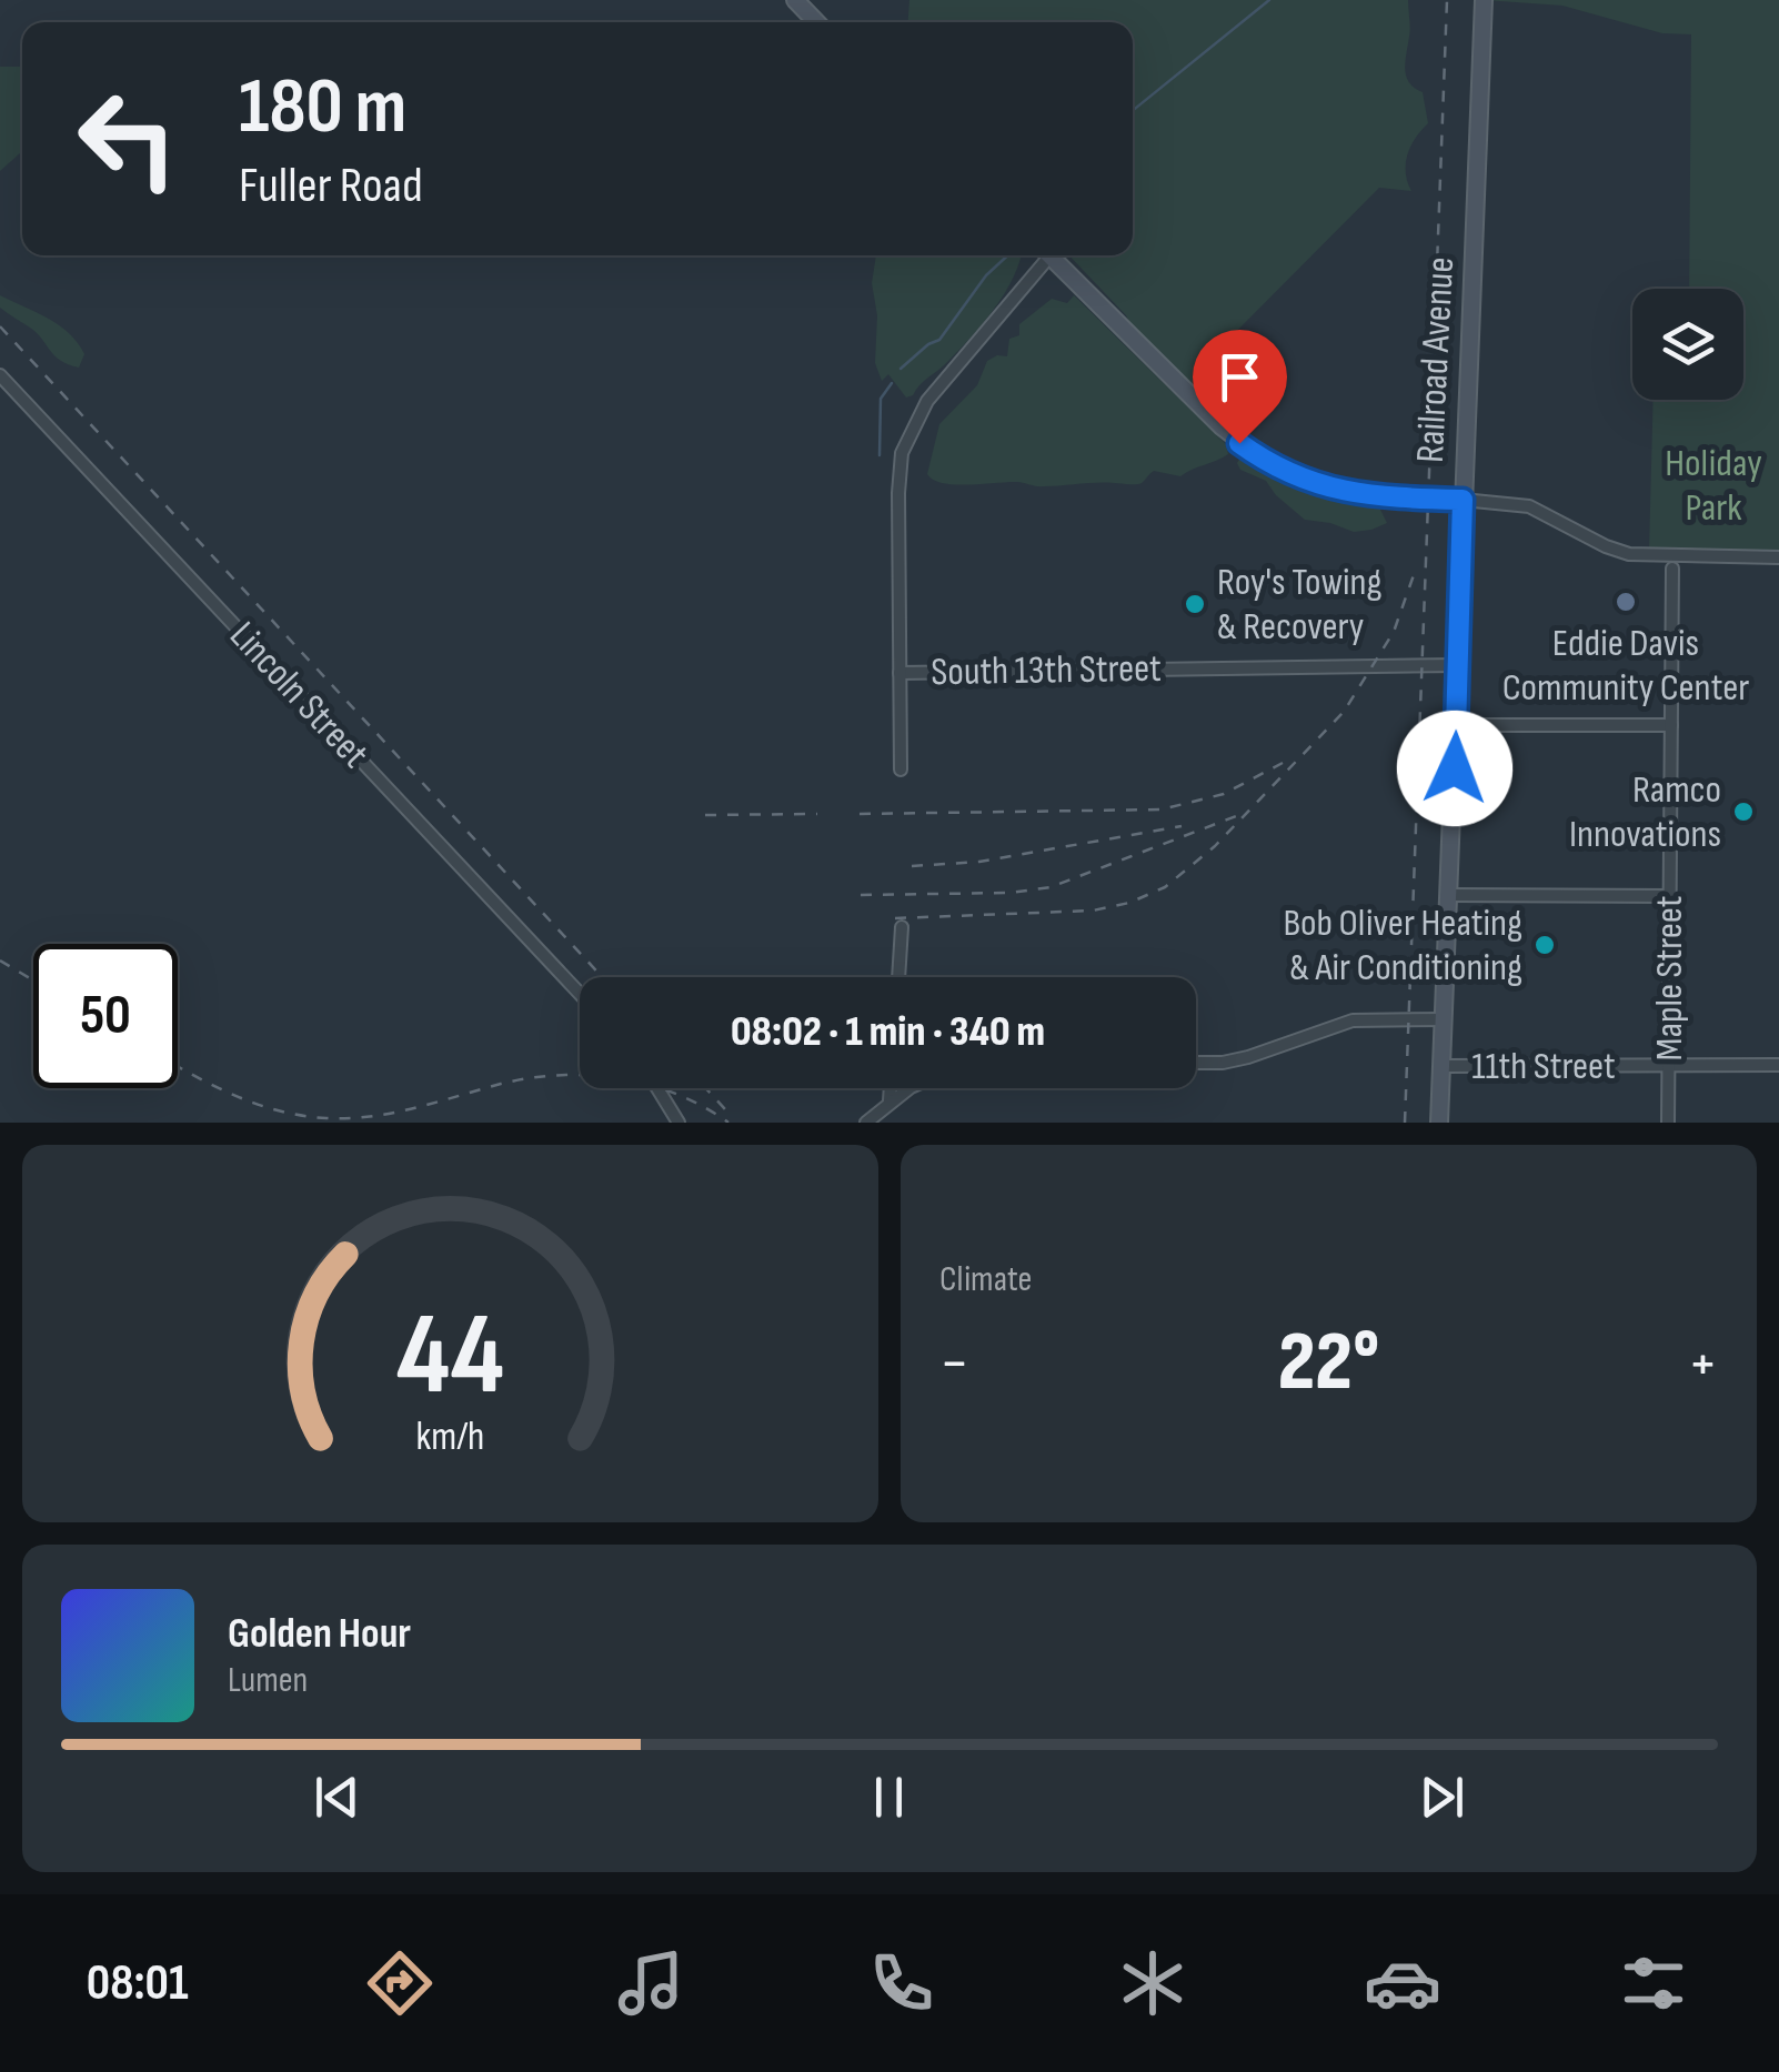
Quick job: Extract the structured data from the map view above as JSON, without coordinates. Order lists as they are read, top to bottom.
{
  "streets": {
    "main road": ["Railroad Avenue"],
    "street": [
      "South 13th Street",
      "Lincoln Street",
      "Maple Street",
      "11th Street"
    ]
  },
  "crossings": [
    ["Railroad Avenue", "South 13th Street"],
    ["Railroad Avenue", "11th Street"],
    ["Maple Street", "11th Street"]
  ],
  "parks": ["Holiday Park"],
  "places": [
    "Eddie Davis Community Center",
    "Roy's Towing & Recovery",
    "Ramco Innovations",
    "Bob Oliver Heating & Air Conditioning"
  ],
  "page": {
    "turn": ["180 m", "Fuller Road"],
    "limit": "50",
    "trip": "08:02 · 1 min · 340 m",
    "tile": "Climate",
    "heat": ["−", "22°", "+"],
    "song": ["Golden Hour", "Lumen"],
    "tabs": "08:01",
    "gauge": ["44", "km/h"]
  }
}
